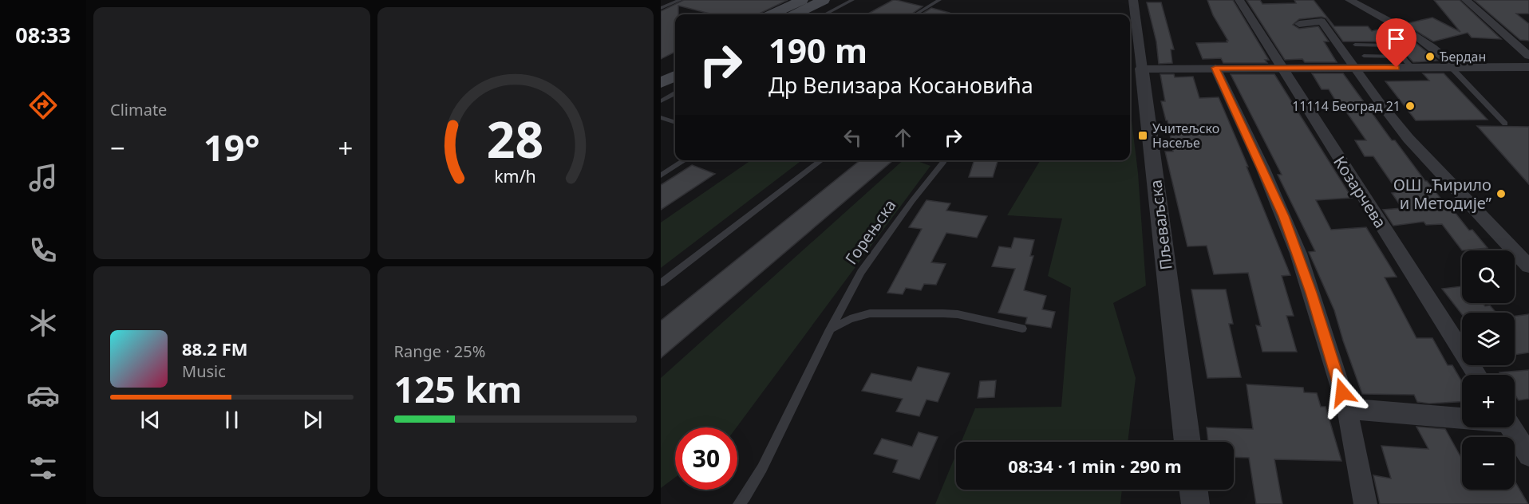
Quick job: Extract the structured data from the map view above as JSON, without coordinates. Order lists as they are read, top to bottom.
{
  "streets": {
    "street": ["Козарчева", "Пљеваљска"],
    "lane": ["Горењска"]
  },
  "places": {
    "other": ["Ђердан", "11114 Београд 21", "ОШ „Ћирило и Методије”"],
    "transit": ["Учитељско Насеље"]
  },
  "page": {
    "tabs": "08:33",
    "tile": [
      "Climate",
      ["Range · 25%", "125 km"]
    ],
    "turn": ["190 m", "Др Велизара Косановића"],
    "heat": ["−", "19°", "+"],
    "map_buttons": ["+", "−"],
    "song": ["88.2 FM", "Music"],
    "limit": "30",
    "trip": "08:34 · 1 min · 290 m",
    "gauge": ["28", "km/h"]
  }
}
